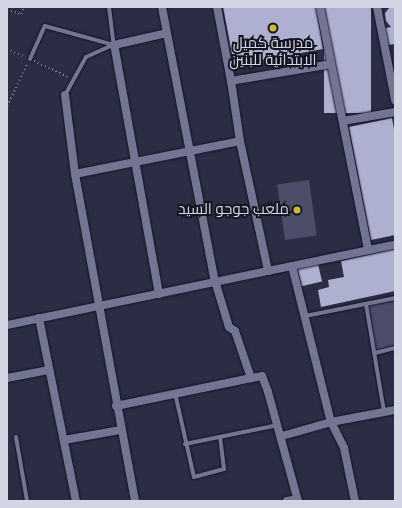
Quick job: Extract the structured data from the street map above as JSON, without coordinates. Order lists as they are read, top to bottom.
{
  "places": ["مدرسة كميل الابتدائية للبنين", "ملعب جوجو السيد"]
}
